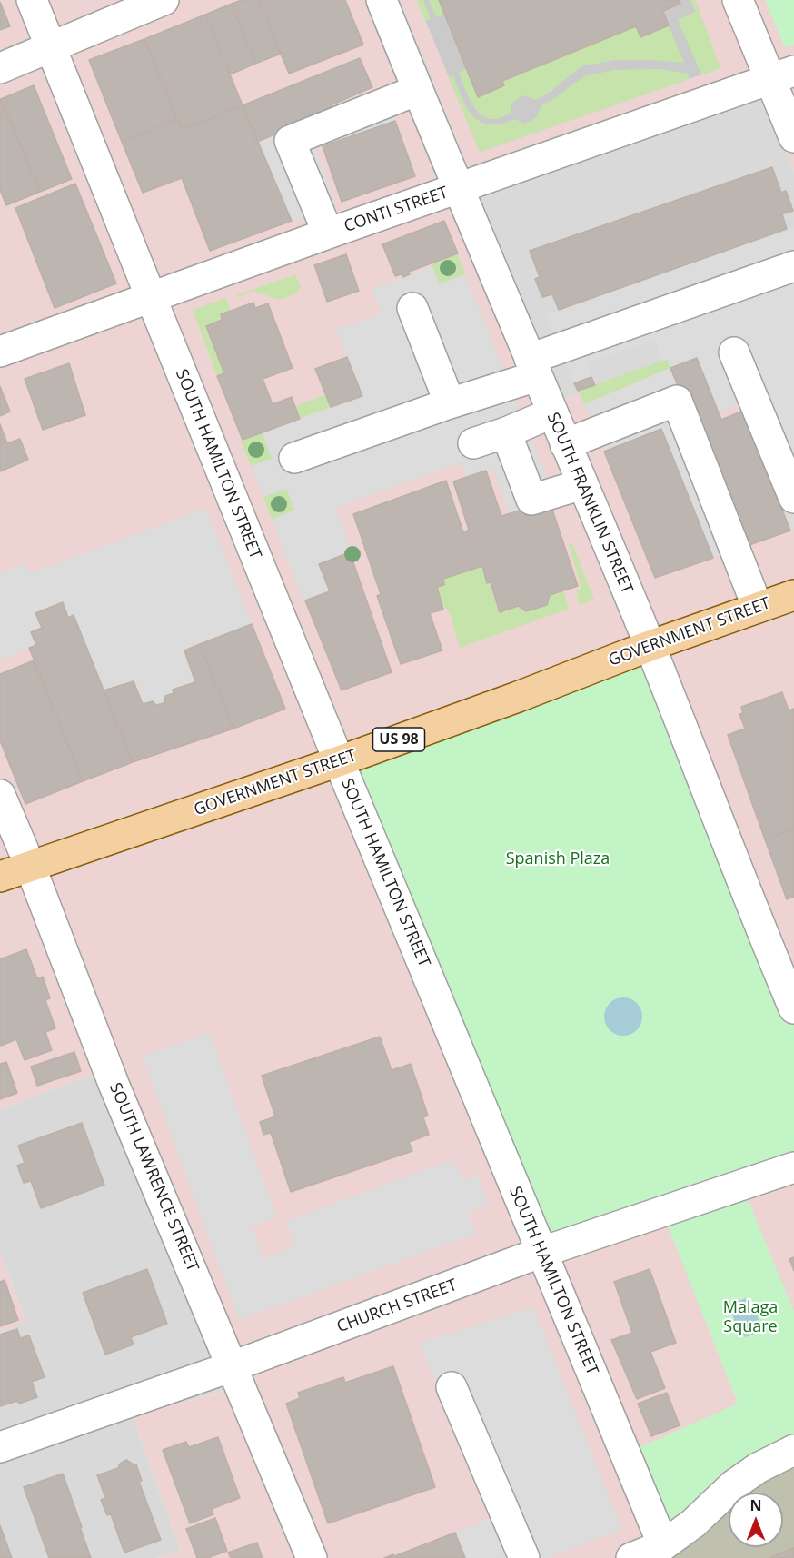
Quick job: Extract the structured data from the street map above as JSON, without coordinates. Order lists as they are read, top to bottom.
{
  "streets": {
    "main road": ["GOVERNMENT STREET", "US 98"],
    "street": [
      "CONTI STREET",
      "SOUTH HAMILTON STREET",
      "SOUTH FRANKLIN STREET",
      "SOUTH LAWRENCE STREET",
      "CHURCH STREET"
    ]
  },
  "crossings": [
    ["CONTI STREET", "SOUTH HAMILTON STREET"],
    ["CONTI STREET", "SOUTH FRANKLIN STREET"],
    ["SOUTH HAMILTON STREET", "GOVERNMENT STREET"],
    ["SOUTH HAMILTON STREET", "CHURCH STREET"],
    ["SOUTH FRANKLIN STREET", "GOVERNMENT STREET"],
    ["GOVERNMENT STREET", "SOUTH LAWRENCE STREET"],
    ["SOUTH LAWRENCE STREET", "CHURCH STREET"]
  ],
  "parks": ["Spanish Plaza", "Malaga Square"],
  "north": "top"
}
